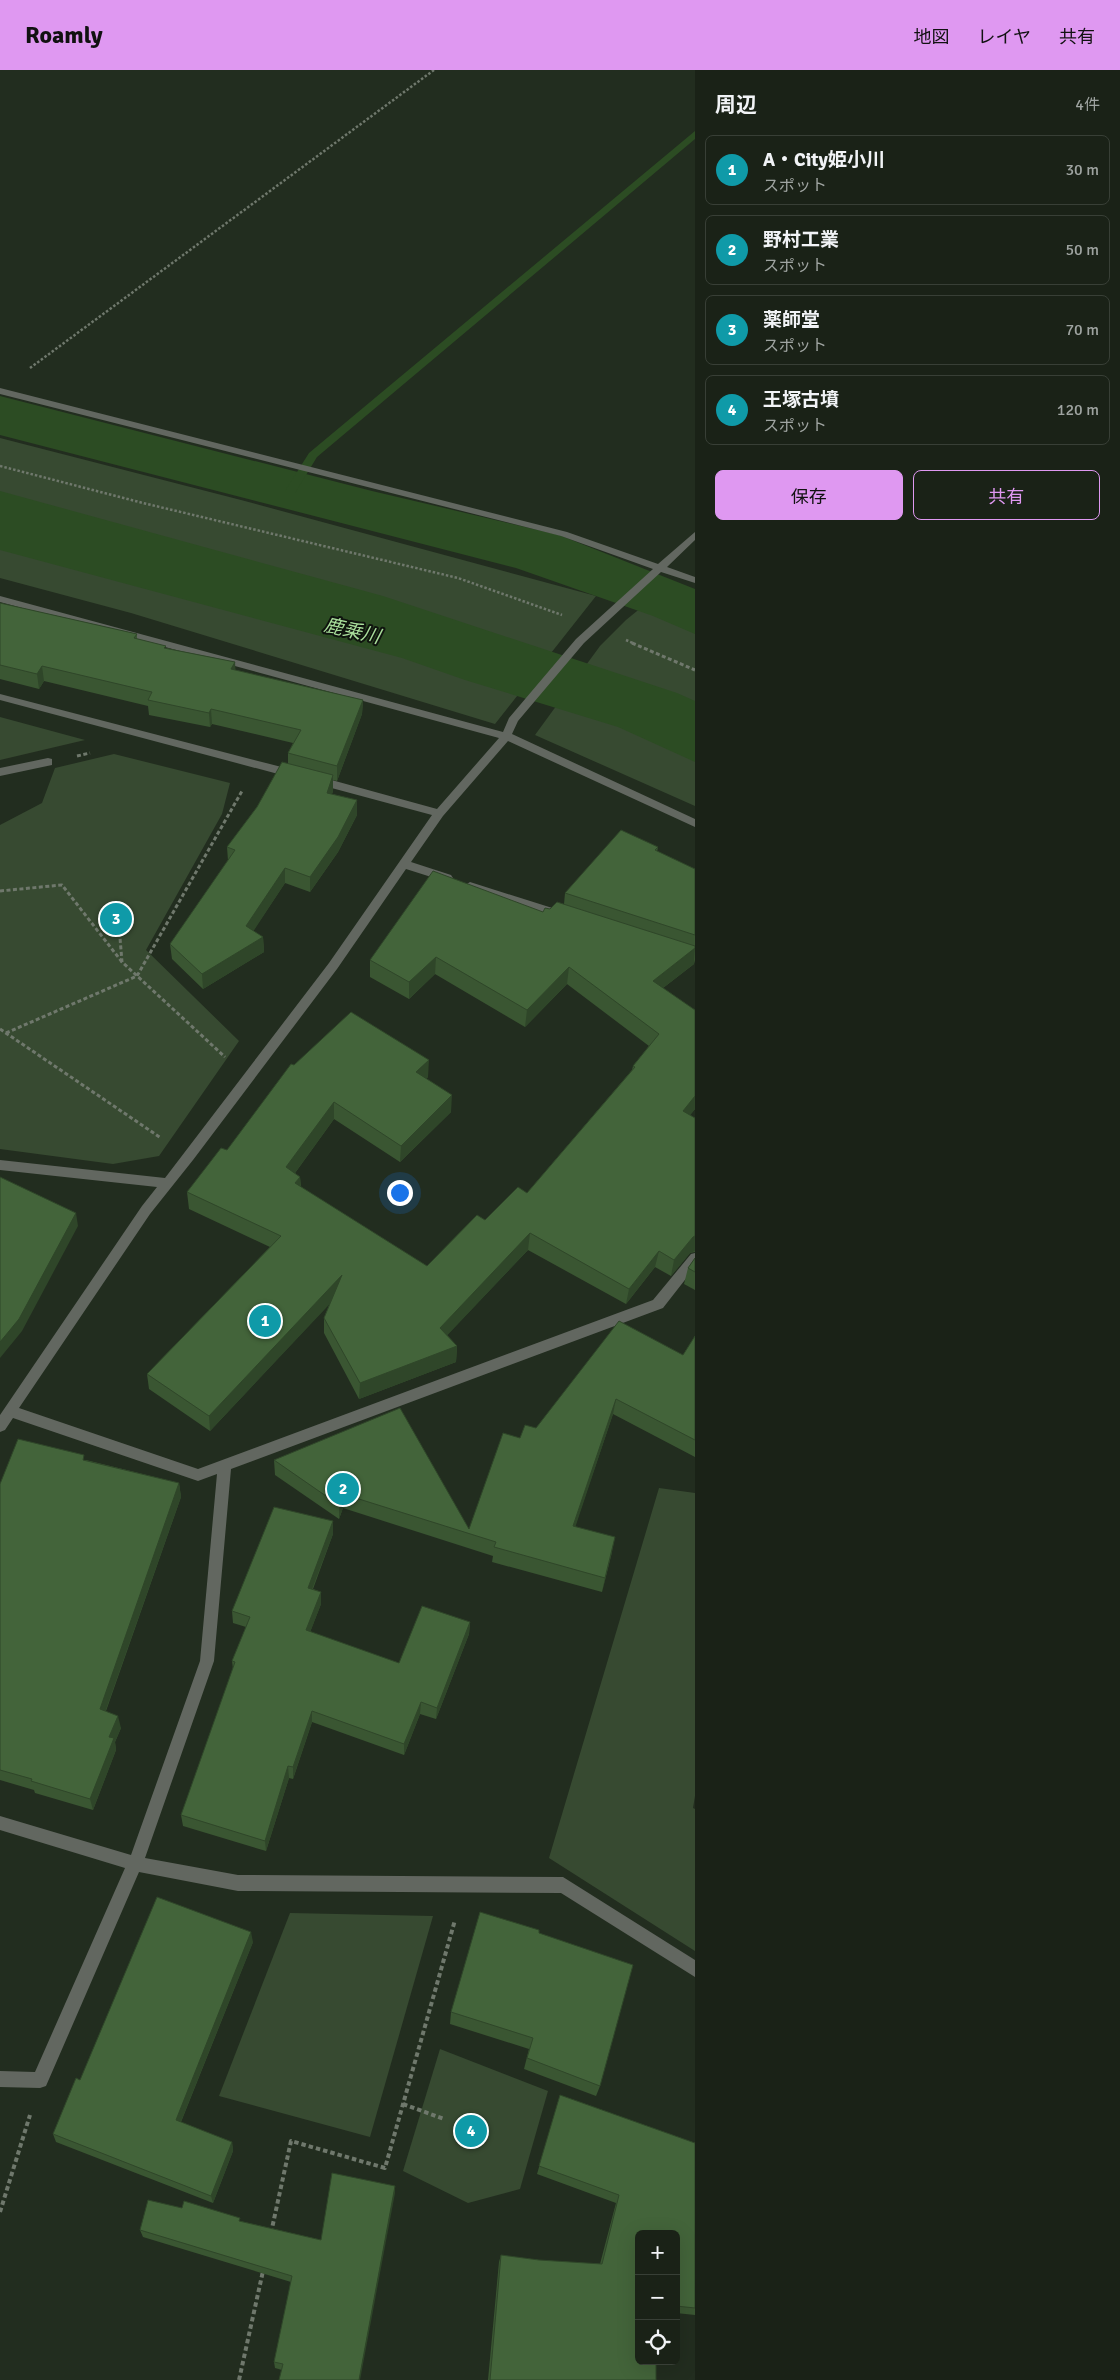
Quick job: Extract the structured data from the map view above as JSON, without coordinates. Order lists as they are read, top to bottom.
{
  "water": ["鹿乗川"],
  "page": {
    "header": "Roamly",
    "nav": ["地図", "レイヤ", "共有"],
    "heading": ["周辺", "4件"],
    "list": [
      {
        "mark": "1",
        "name": "A・City姫小川",
        "note": "スポット",
        "value": "30 m"
      },
      {
        "mark": "2",
        "name": "野村工業",
        "note": "スポット",
        "value": "50 m"
      },
      {
        "mark": "3",
        "name": "薬師堂",
        "note": "スポット",
        "value": "70 m"
      },
      {
        "mark": "4",
        "name": "王塚古墳",
        "note": "スポット",
        "value": "120 m"
      }
    ],
    "buttons": ["保存", "共有"],
    "pins": [
      "3",
      "1",
      "2",
      "4"
    ],
    "map_buttons": ["+", "−"]
  }
}
